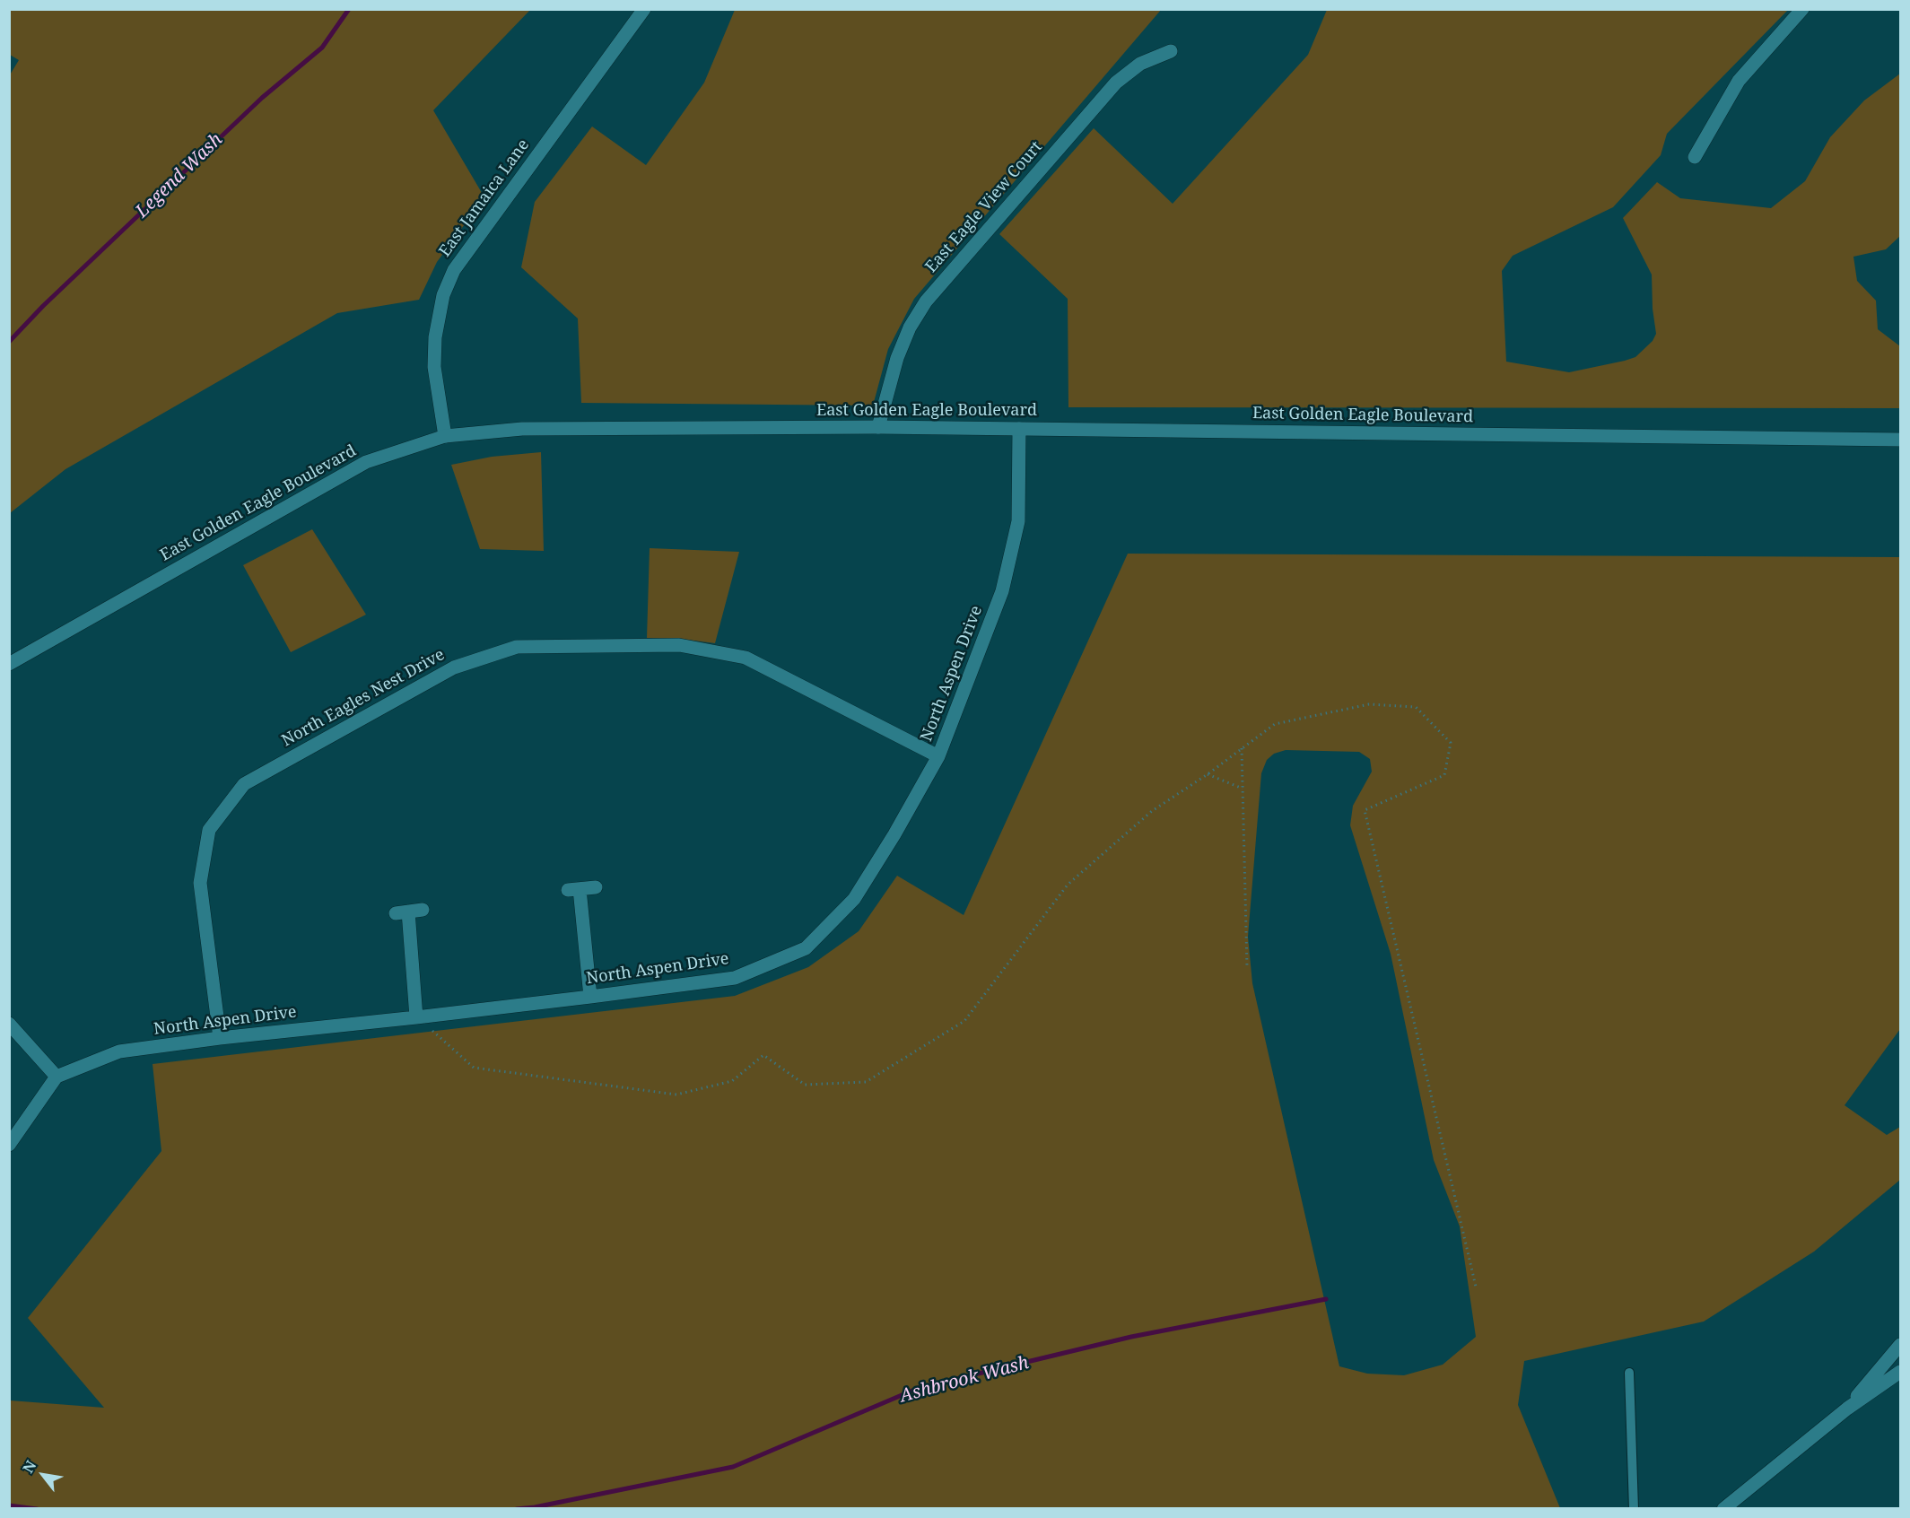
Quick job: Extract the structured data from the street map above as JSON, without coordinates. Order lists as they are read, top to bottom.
{
  "streets": {
    "street": [
      "East Jamaica Lane",
      "East Eagle View Court",
      "East Golden Eagle Boulevard",
      "North Aspen Drive",
      "North Eagles Nest Drive"
    ]
  },
  "crossings": [
    ["East Jamaica Lane", "East Golden Eagle Boulevard"],
    ["East Eagle View Court", "East Golden Eagle Boulevard"],
    ["East Golden Eagle Boulevard", "North Aspen Drive"],
    ["North Aspen Drive", "North Eagles Nest Drive"]
  ],
  "water": ["Legend Wash", "Ashbrook Wash"],
  "north": "top left"
}
